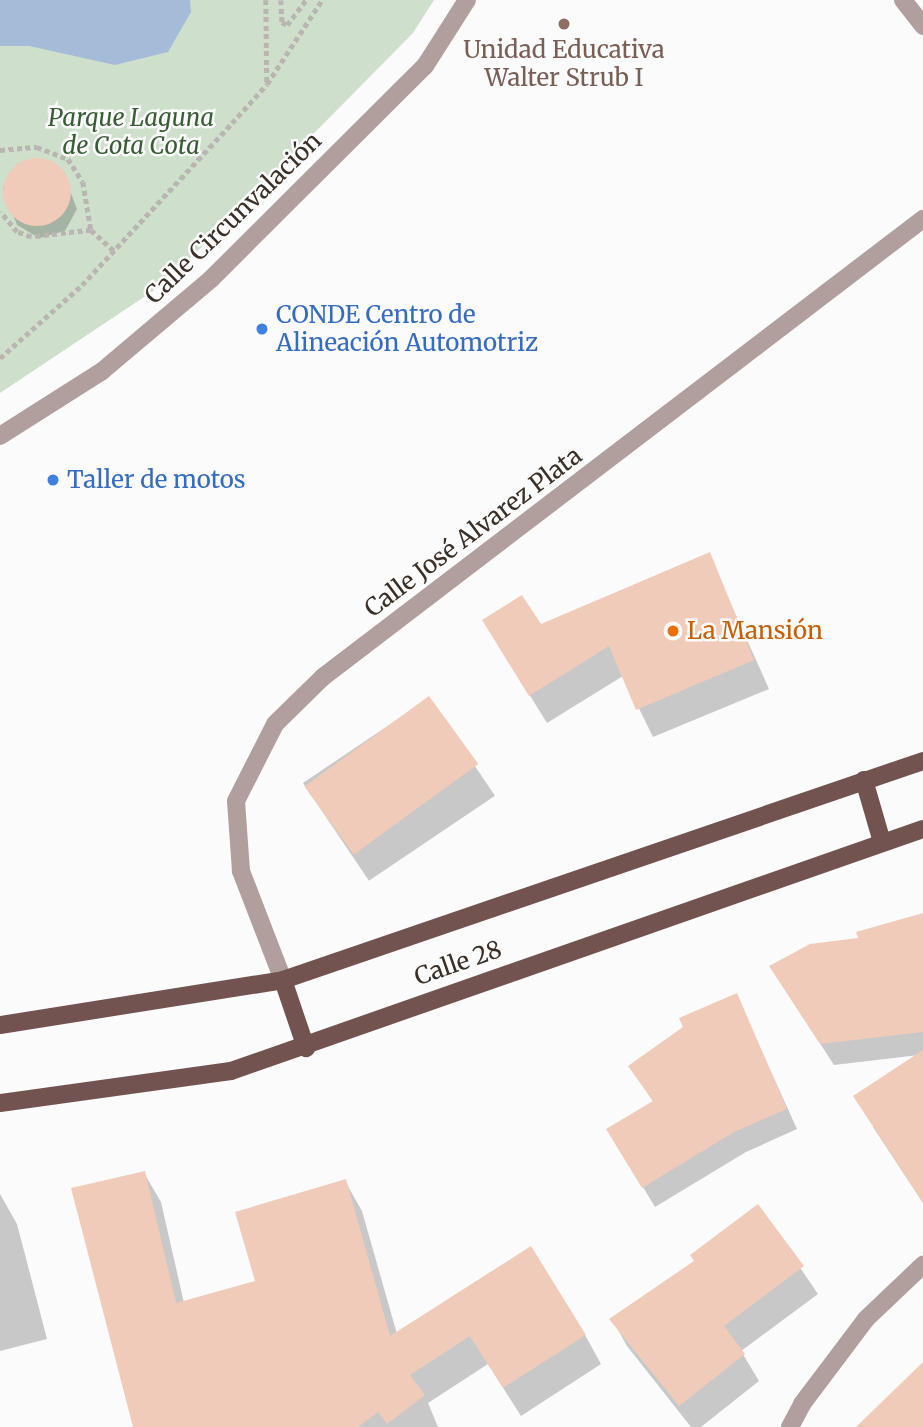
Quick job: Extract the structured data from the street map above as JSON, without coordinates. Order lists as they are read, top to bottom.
{
  "streets": {
    "main road": ["Calle 28"],
    "street": ["Calle Circunvalación", "Calle José Alvarez Plata"]
  },
  "crossings": [
    ["Calle José Alvarez Plata", "Calle 28"]
  ],
  "parks": ["Parque Laguna de Cota Cota"],
  "places": [
    "Unidad Educativa Walter Strub I",
    "CONDE Centro de Alineación Automotriz",
    "Taller de motos",
    "La Mansión"
  ]
}
